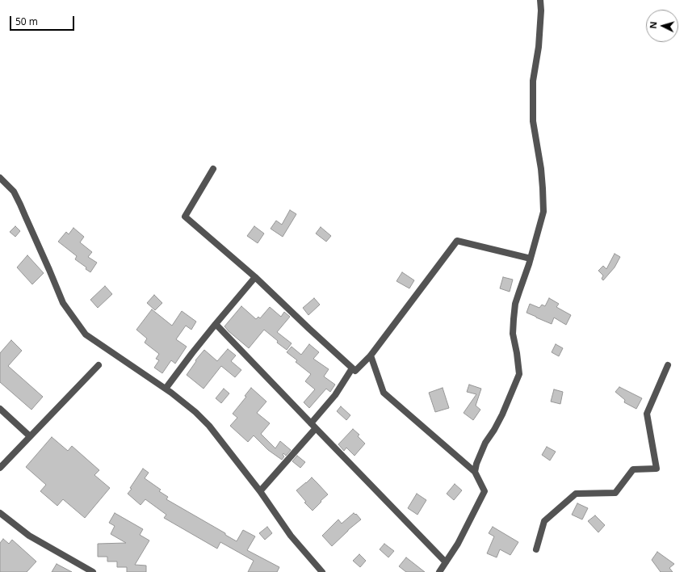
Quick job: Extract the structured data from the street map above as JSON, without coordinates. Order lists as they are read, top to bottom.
{
  "scale_bar": "50 m",
  "north": "left"
}
